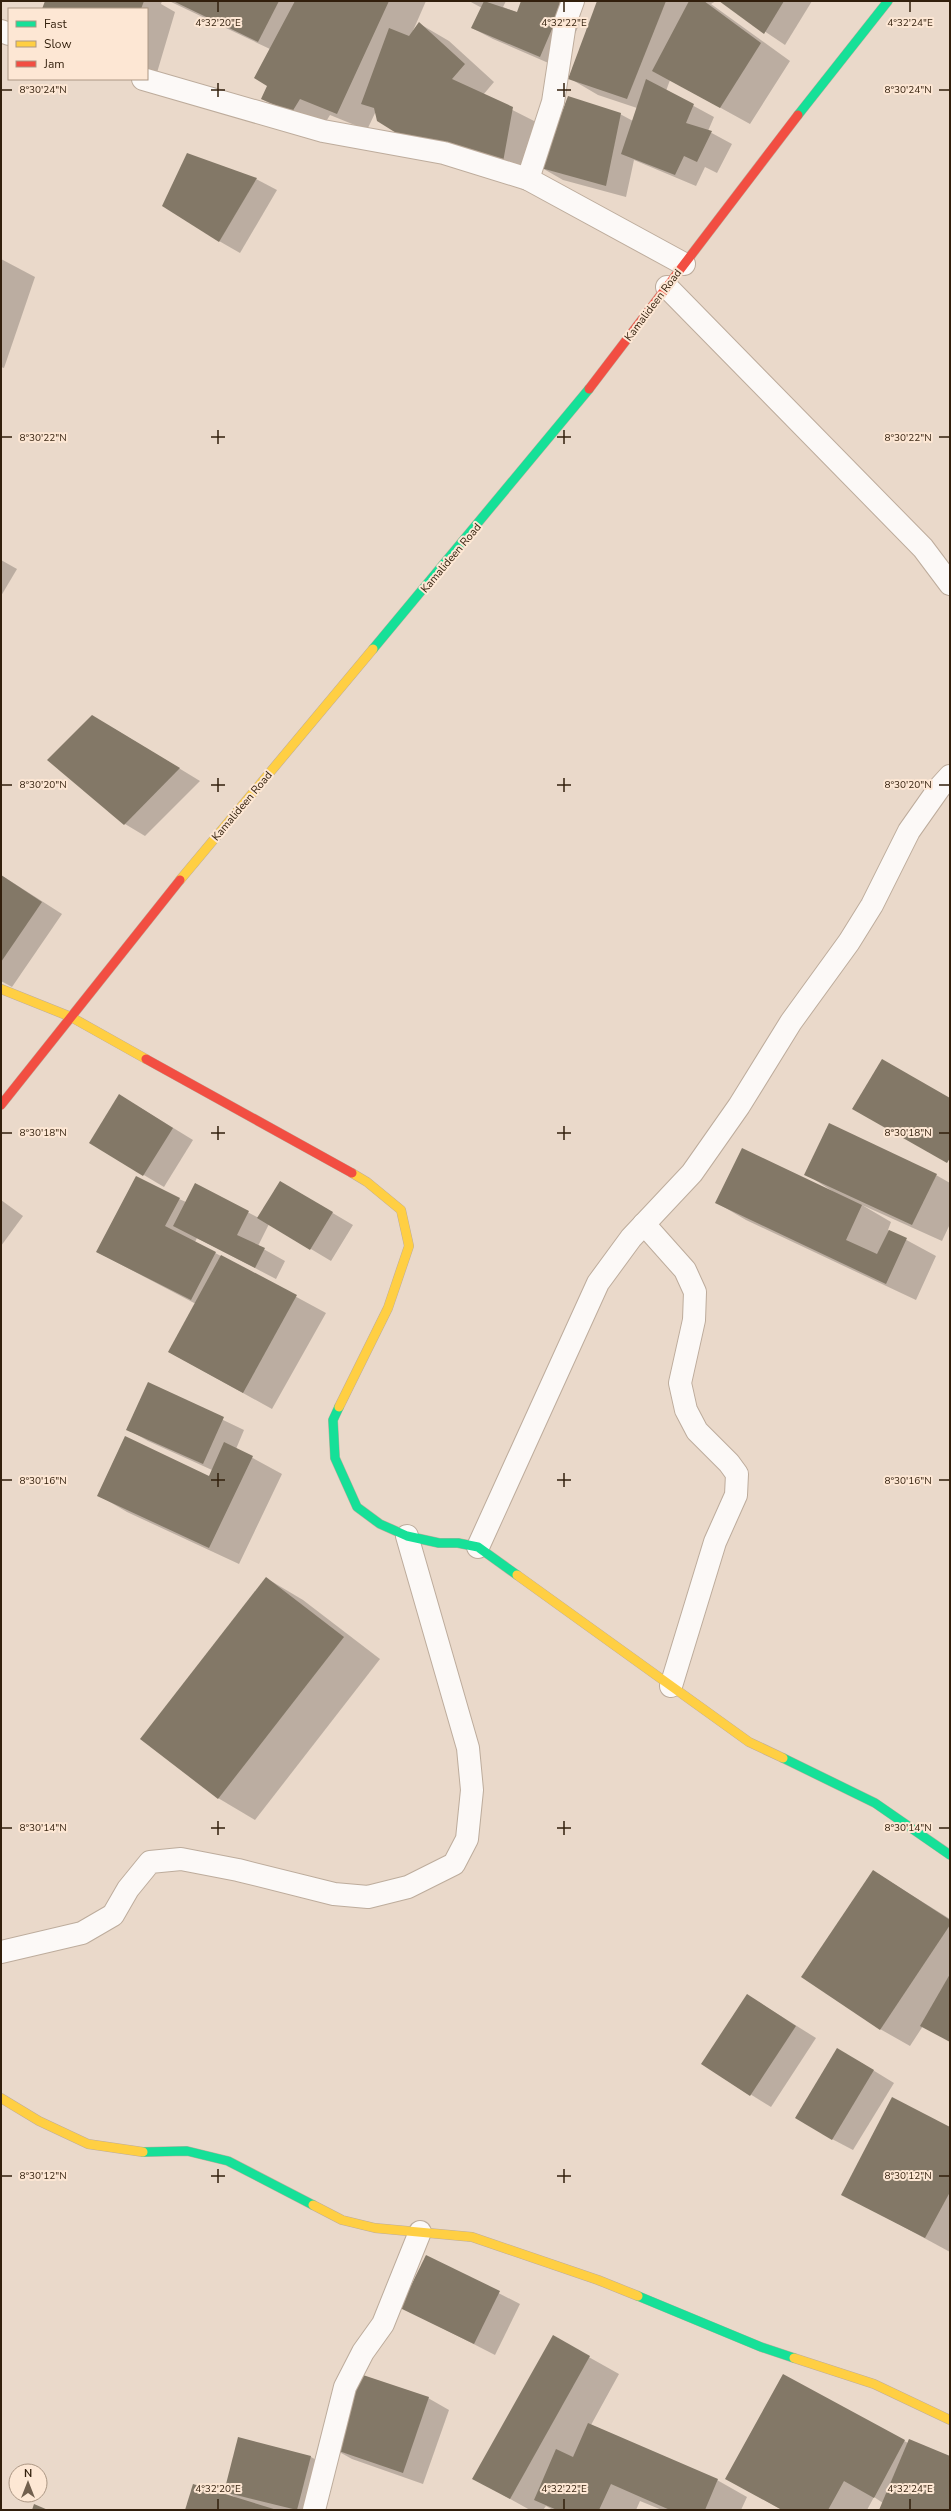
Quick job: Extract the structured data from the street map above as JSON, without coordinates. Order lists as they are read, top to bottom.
{
  "streets": {
    "street": ["Kamalideen Road"]
  },
  "legend": ["Fast", "Slow", "Jam"],
  "north": "top",
  "coordinates": [
    "4°32'20\"E",
    "4°32'22\"E",
    "4°32'24\"E",
    "8°30'24\"N",
    "8°30'22\"N",
    "8°30'20\"N",
    "8°30'18\"N",
    "8°30'16\"N",
    "8°30'14\"N",
    "8°30'12\"N"
  ]
}
